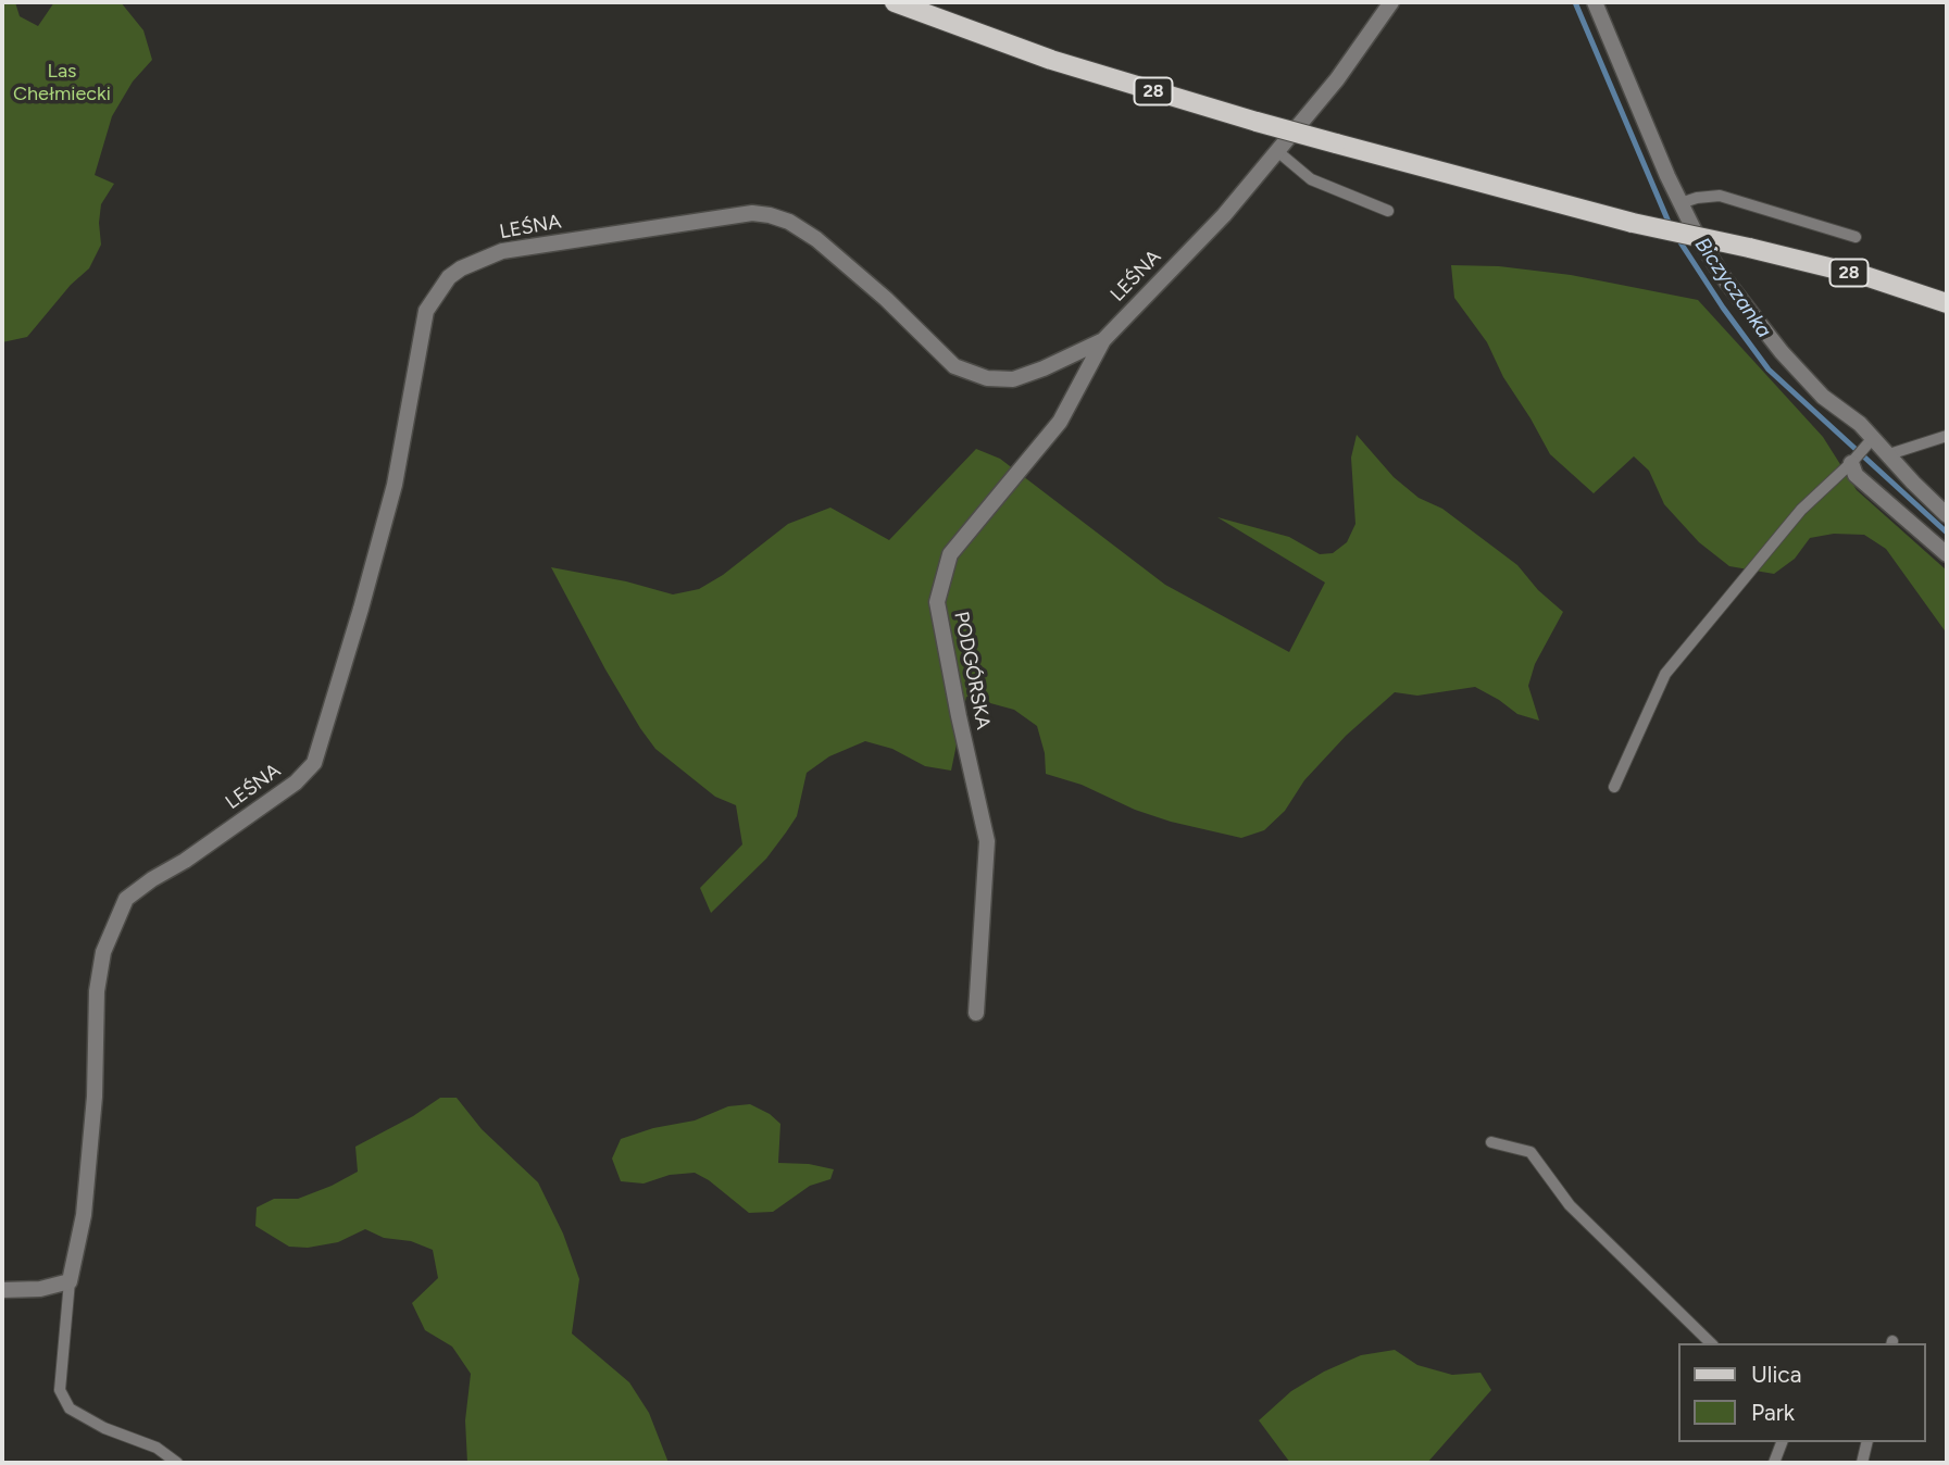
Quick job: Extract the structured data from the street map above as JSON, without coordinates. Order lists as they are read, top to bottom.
{
  "streets": {
    "main road": ["28"],
    "street": ["LEŚNA", "PODGÓRSKA"]
  },
  "crossings": [
    ["LEŚNA", "PODGÓRSKA"]
  ],
  "water": ["Biczyczanka"],
  "parks": ["Las Chełmiecki"],
  "legend": ["Ulica", "Park"]
}
